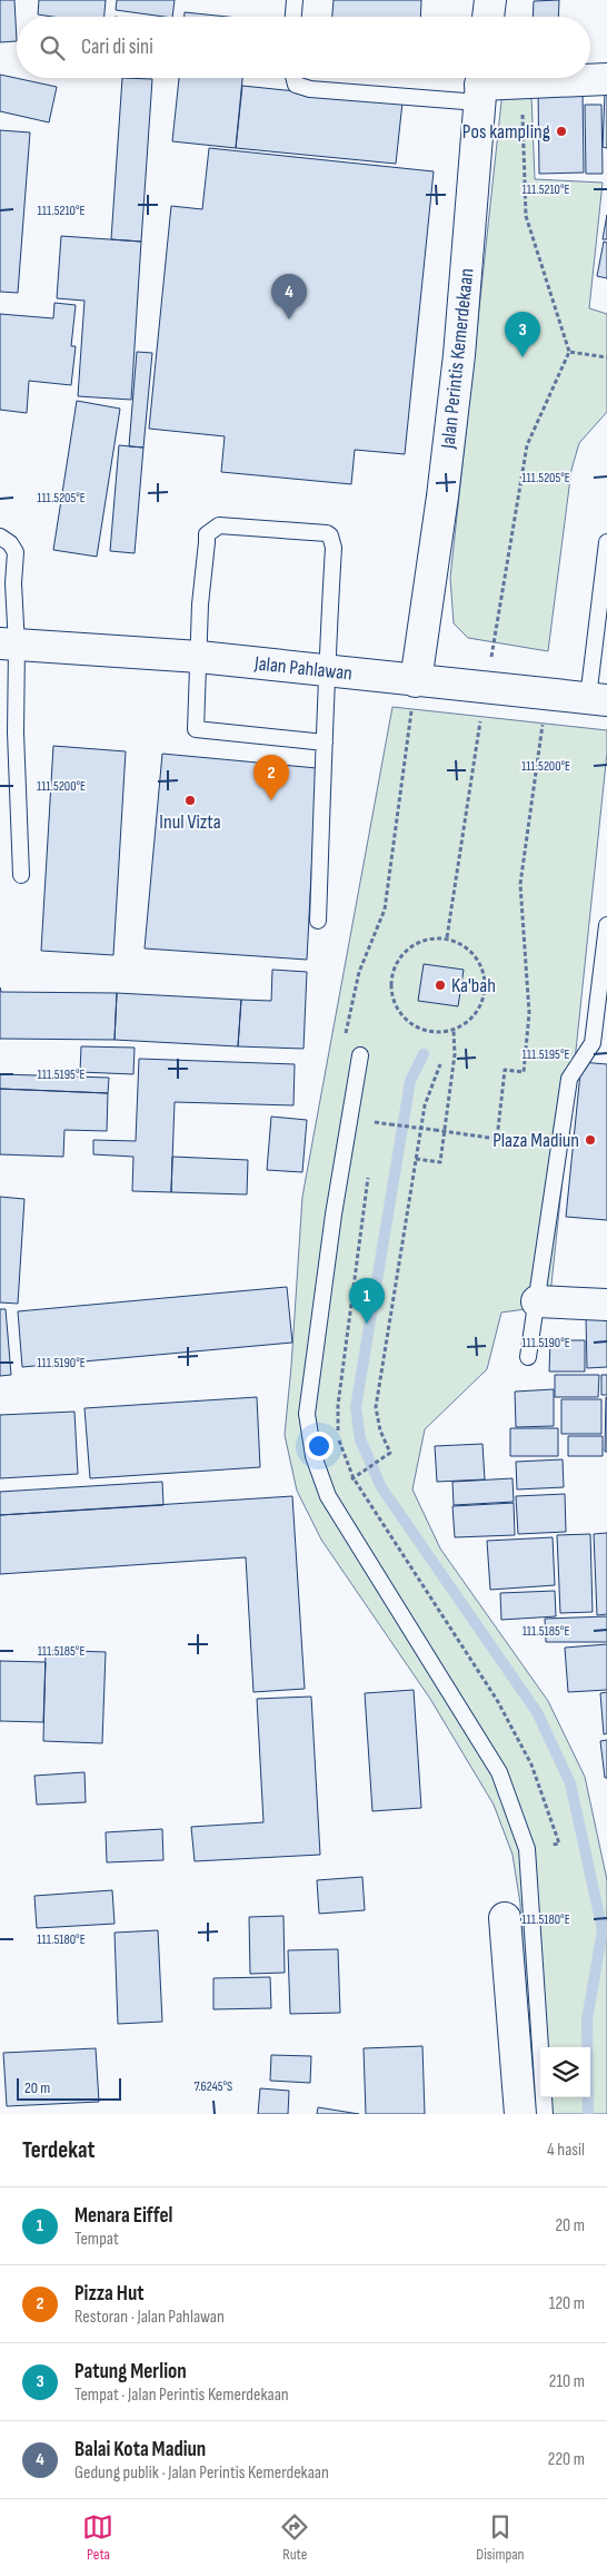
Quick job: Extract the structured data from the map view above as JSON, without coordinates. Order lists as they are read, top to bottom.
{
  "streets": {
    "main road": ["Jalan Perintis Kemerdekaan", "Jalan Pahlawan"]
  },
  "crossings": [
    ["Jalan Perintis Kemerdekaan", "Jalan Pahlawan"]
  ],
  "places": [
    "Pos kampling",
    "Inul Vizta",
    "Ka'bah",
    "Plaza Madiun"
  ],
  "scale_bar": "20 m",
  "page": {
    "search": "Cari di sini",
    "pins": [
      "4",
      "3",
      "2",
      "1"
    ],
    "scale": "20 m",
    "heading": ["Terdekat", "4 hasil"],
    "list": [
      {
        "mark": "1",
        "name": "Menara Eiffel",
        "note": "Tempat",
        "value": "20 m"
      },
      {
        "mark": "2",
        "name": "Pizza Hut",
        "note": "Restoran · Jalan Pahlawan",
        "value": "120 m"
      },
      {
        "mark": "3",
        "name": "Patung Merlion",
        "note": "Tempat · Jalan Perintis Kemerdekaan",
        "value": "210 m"
      },
      {
        "mark": "4",
        "name": "Balai Kota Madiun",
        "note": "Gedung publik · Jalan Perintis Kemerdekaan",
        "value": "220 m"
      }
    ],
    "nav": ["Peta", "Rute", "Disimpan"]
  },
  "coordinates": [
    "111.5210°E",
    "111.5205°E",
    "111.5200°E",
    "111.5195°E",
    "111.5190°E",
    "111.5185°E",
    "111.5180°E",
    "7.6245°S"
  ]
}
